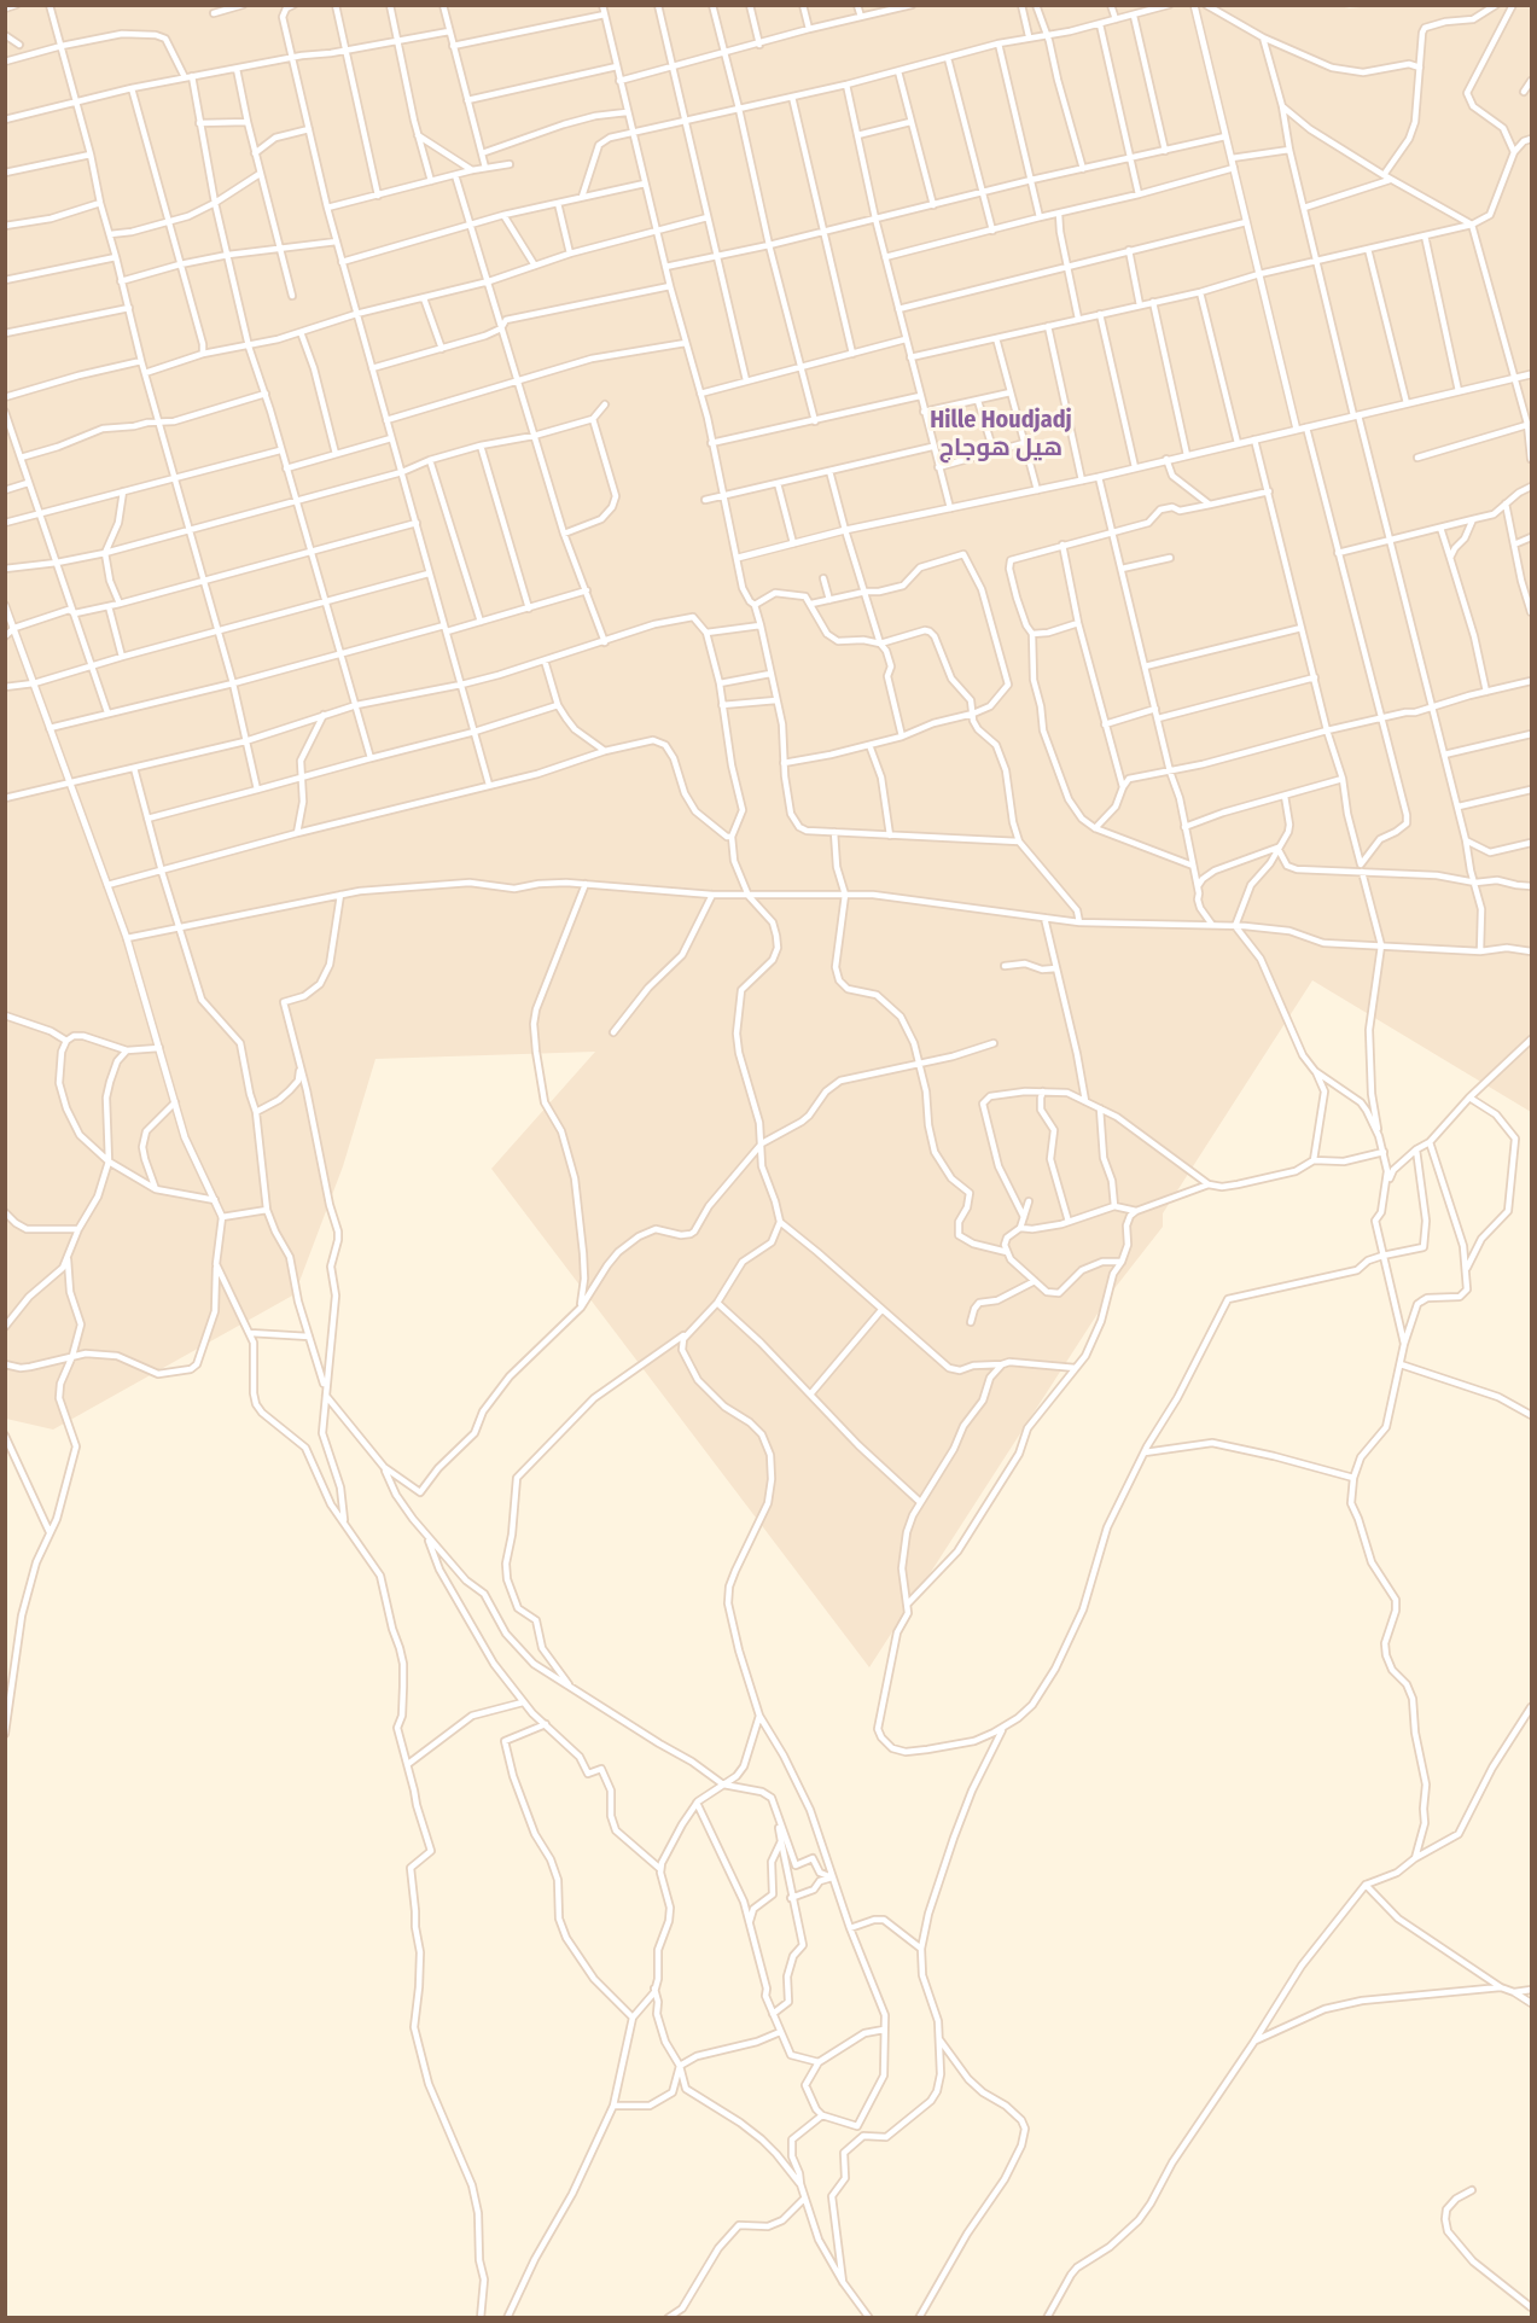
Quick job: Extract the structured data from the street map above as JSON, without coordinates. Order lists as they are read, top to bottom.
{
  "districts": ["Hille Houdjadj هيل هوجاج"]
}
